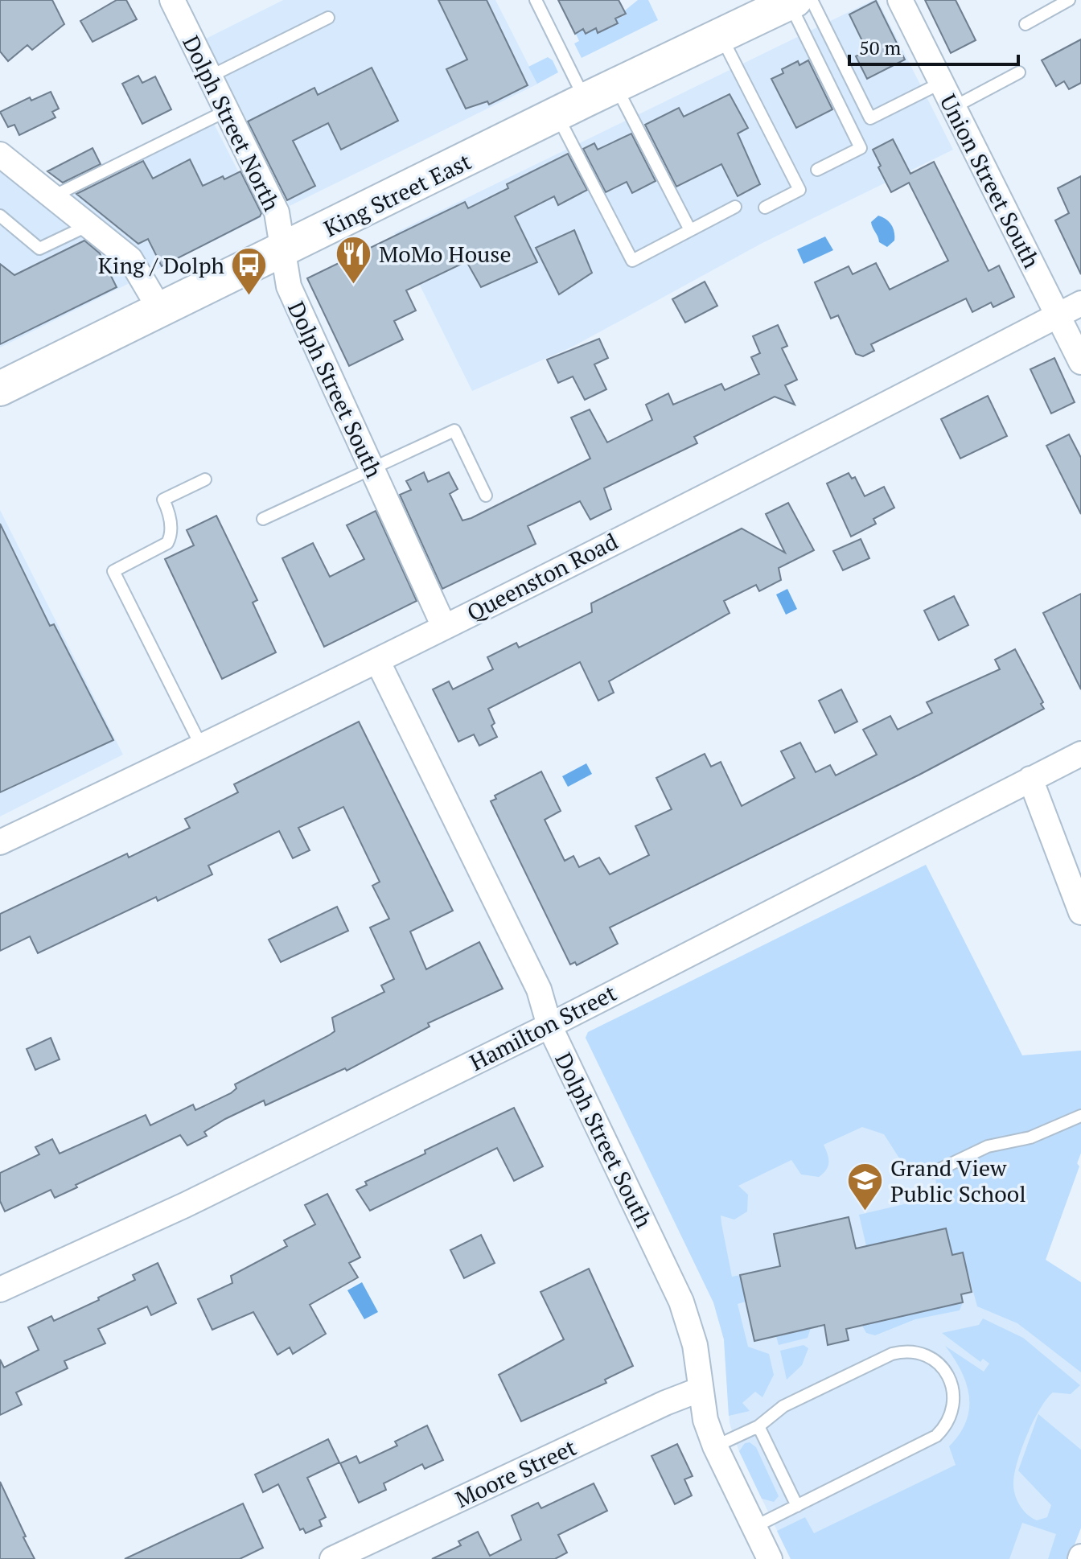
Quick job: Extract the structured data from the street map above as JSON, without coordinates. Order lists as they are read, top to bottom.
{
  "streets": {
    "main road": ["King Street East"],
    "street": [
      "Dolph Street North",
      "Union Street South",
      "Dolph Street South",
      "Queenston Road",
      "Hamilton Street",
      "Moore Street"
    ]
  },
  "crossings": [
    ["Dolph Street North", "King Street East"],
    ["Dolph Street North", "Dolph Street South"],
    ["Union Street South", "Queenston Road"],
    ["King Street East", "Dolph Street South"],
    ["Dolph Street South", "Queenston Road"],
    ["Dolph Street South", "Hamilton Street"],
    ["Dolph Street South", "Moore Street"]
  ],
  "places": {
    "restaurant": ["MoMo House"],
    "bus stop": ["King / Dolph"],
    "school or university": ["Grand View Public School"]
  },
  "scale_bar": "50 m"
}
